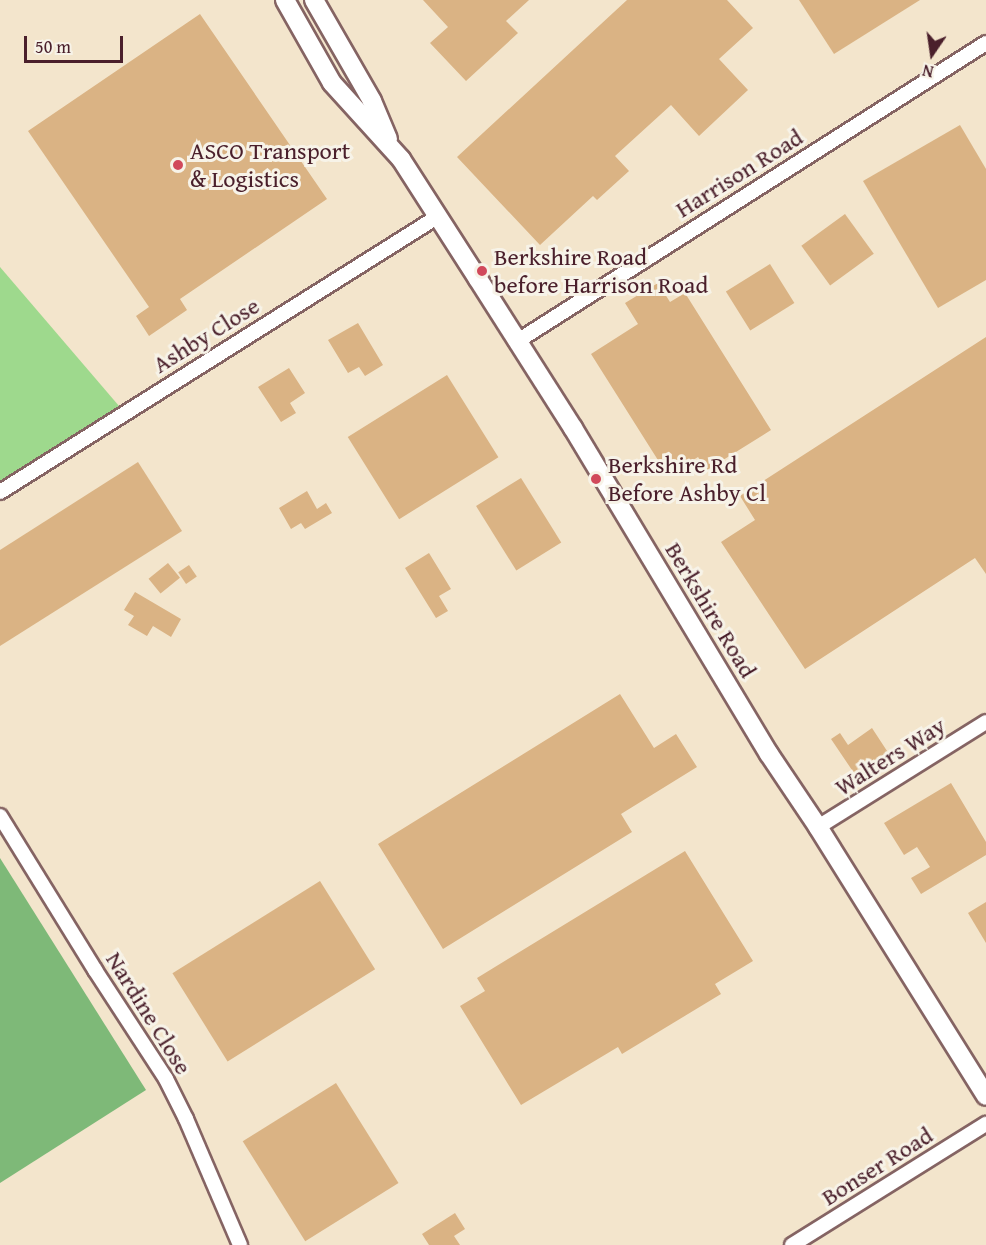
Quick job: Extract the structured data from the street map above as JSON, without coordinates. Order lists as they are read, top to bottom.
{
  "streets": {
    "main road": ["Berkshire Road"],
    "street": [
      "Harrison Road",
      "Ashby Close",
      "Walters Way",
      "Nardine Close",
      "Bonser Road"
    ]
  },
  "crossings": [
    ["Harrison Road", "Berkshire Road"],
    ["Ashby Close", "Berkshire Road"],
    ["Berkshire Road", "Walters Way"]
  ],
  "places": ["ASCO Transport & Logistics", "Berkshire Road before Harrison Road", "Berkshire Rd Before Ashby Cl"],
  "scale_bar": "50 m",
  "north": "bottom"
}
